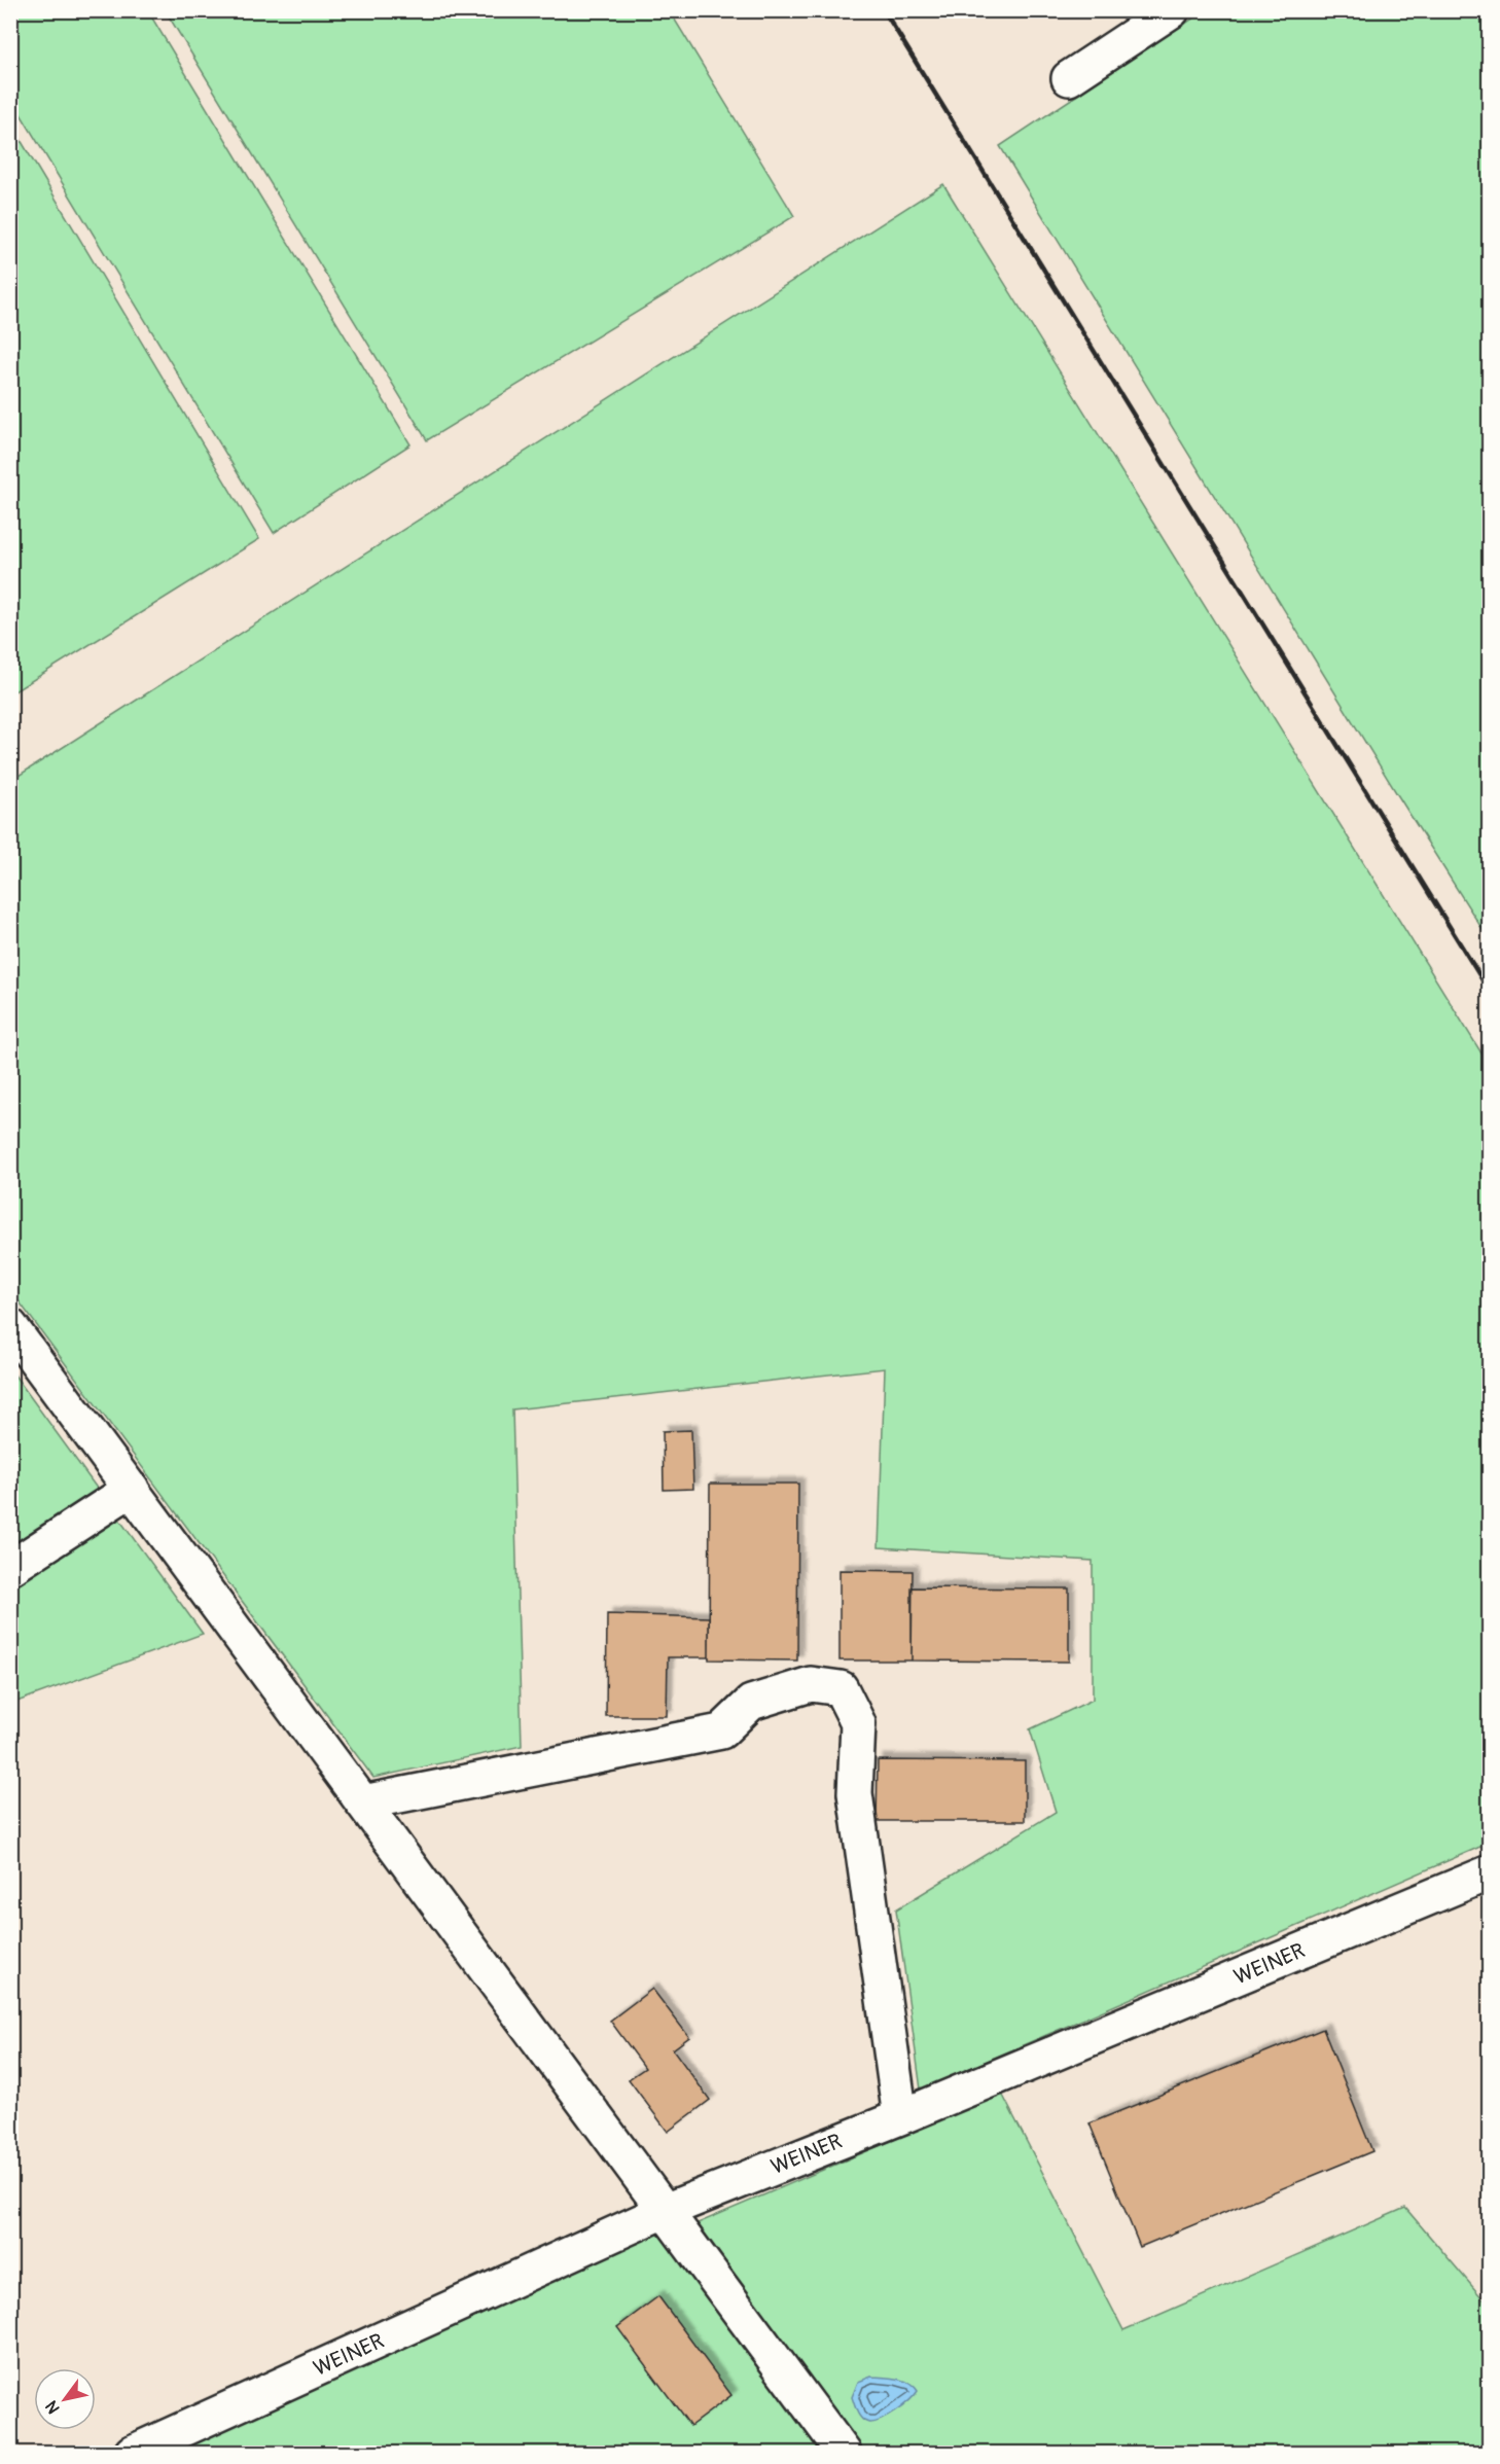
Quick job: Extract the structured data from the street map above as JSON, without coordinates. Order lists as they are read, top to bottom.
{
  "streets": {
    "street": ["WEINER"]
  },
  "north": "bottom left"
}
